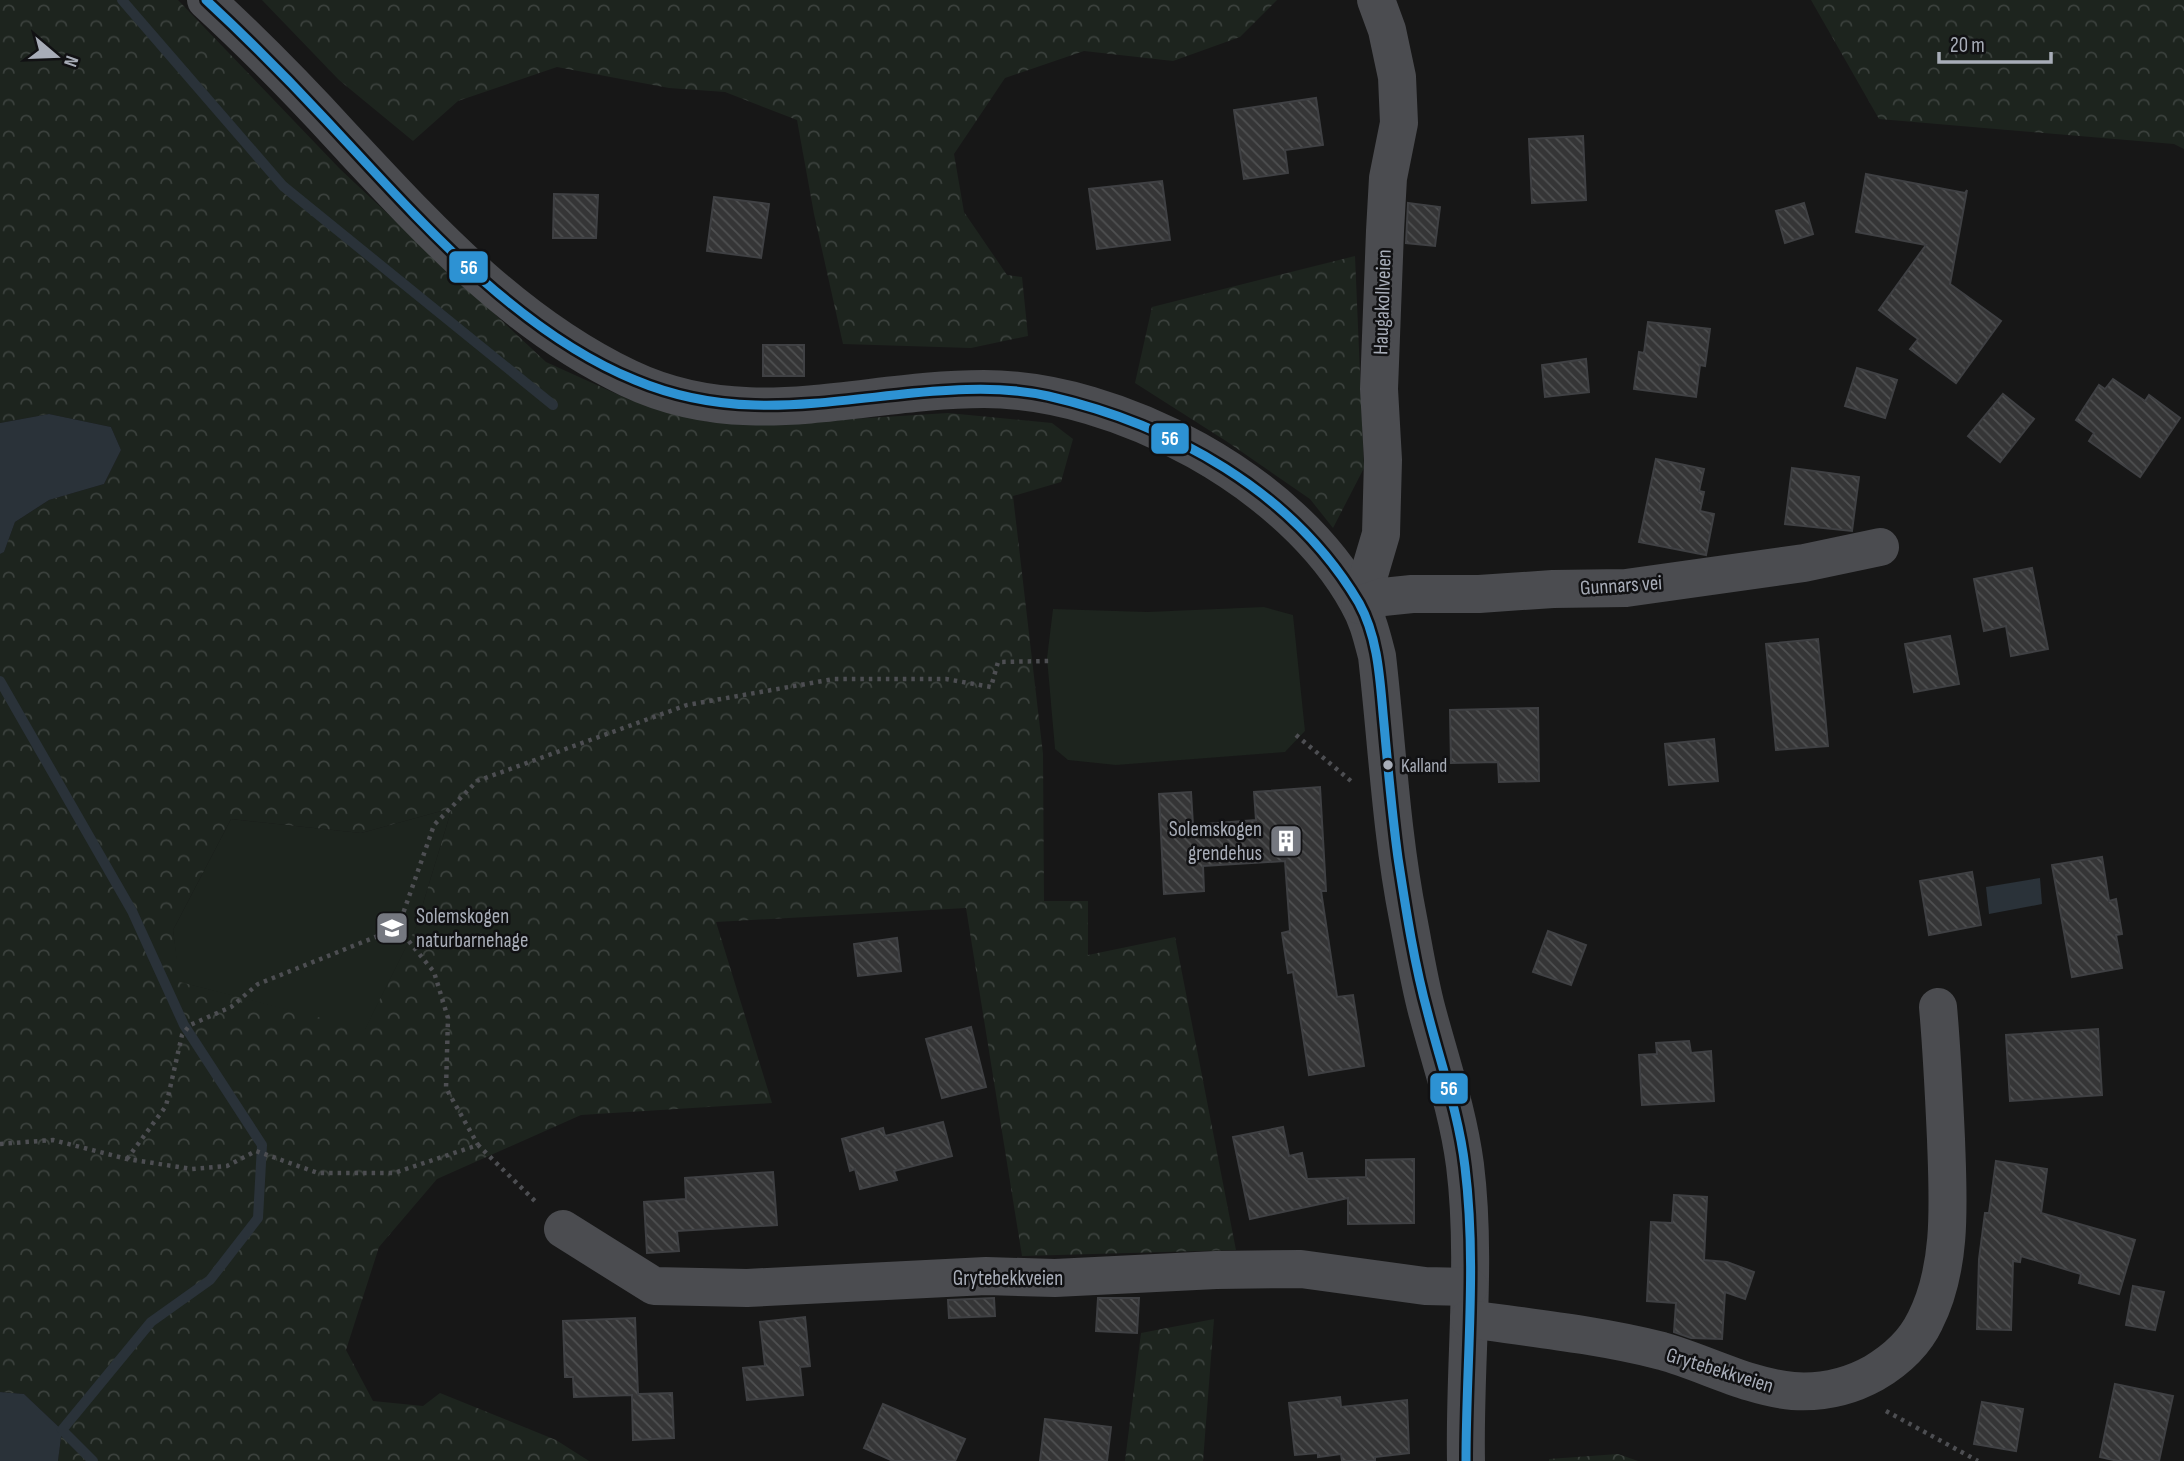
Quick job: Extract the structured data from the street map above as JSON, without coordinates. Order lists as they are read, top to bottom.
{
  "streets": {
    "street": ["Haugakollveien", "Gunnars vei", "Grytebekkveien"]
  },
  "crossings": [
    ["Haugakollveien", "Gunnars vei"]
  ],
  "places": {
    "other": ["Kalland"],
    "building": ["Solemskogen grendehus"],
    "school or university": ["Solemskogen naturbarnehage"]
  },
  "lines": ["transit line 56"],
  "scale_bar": "20 m",
  "north": "right"
}
